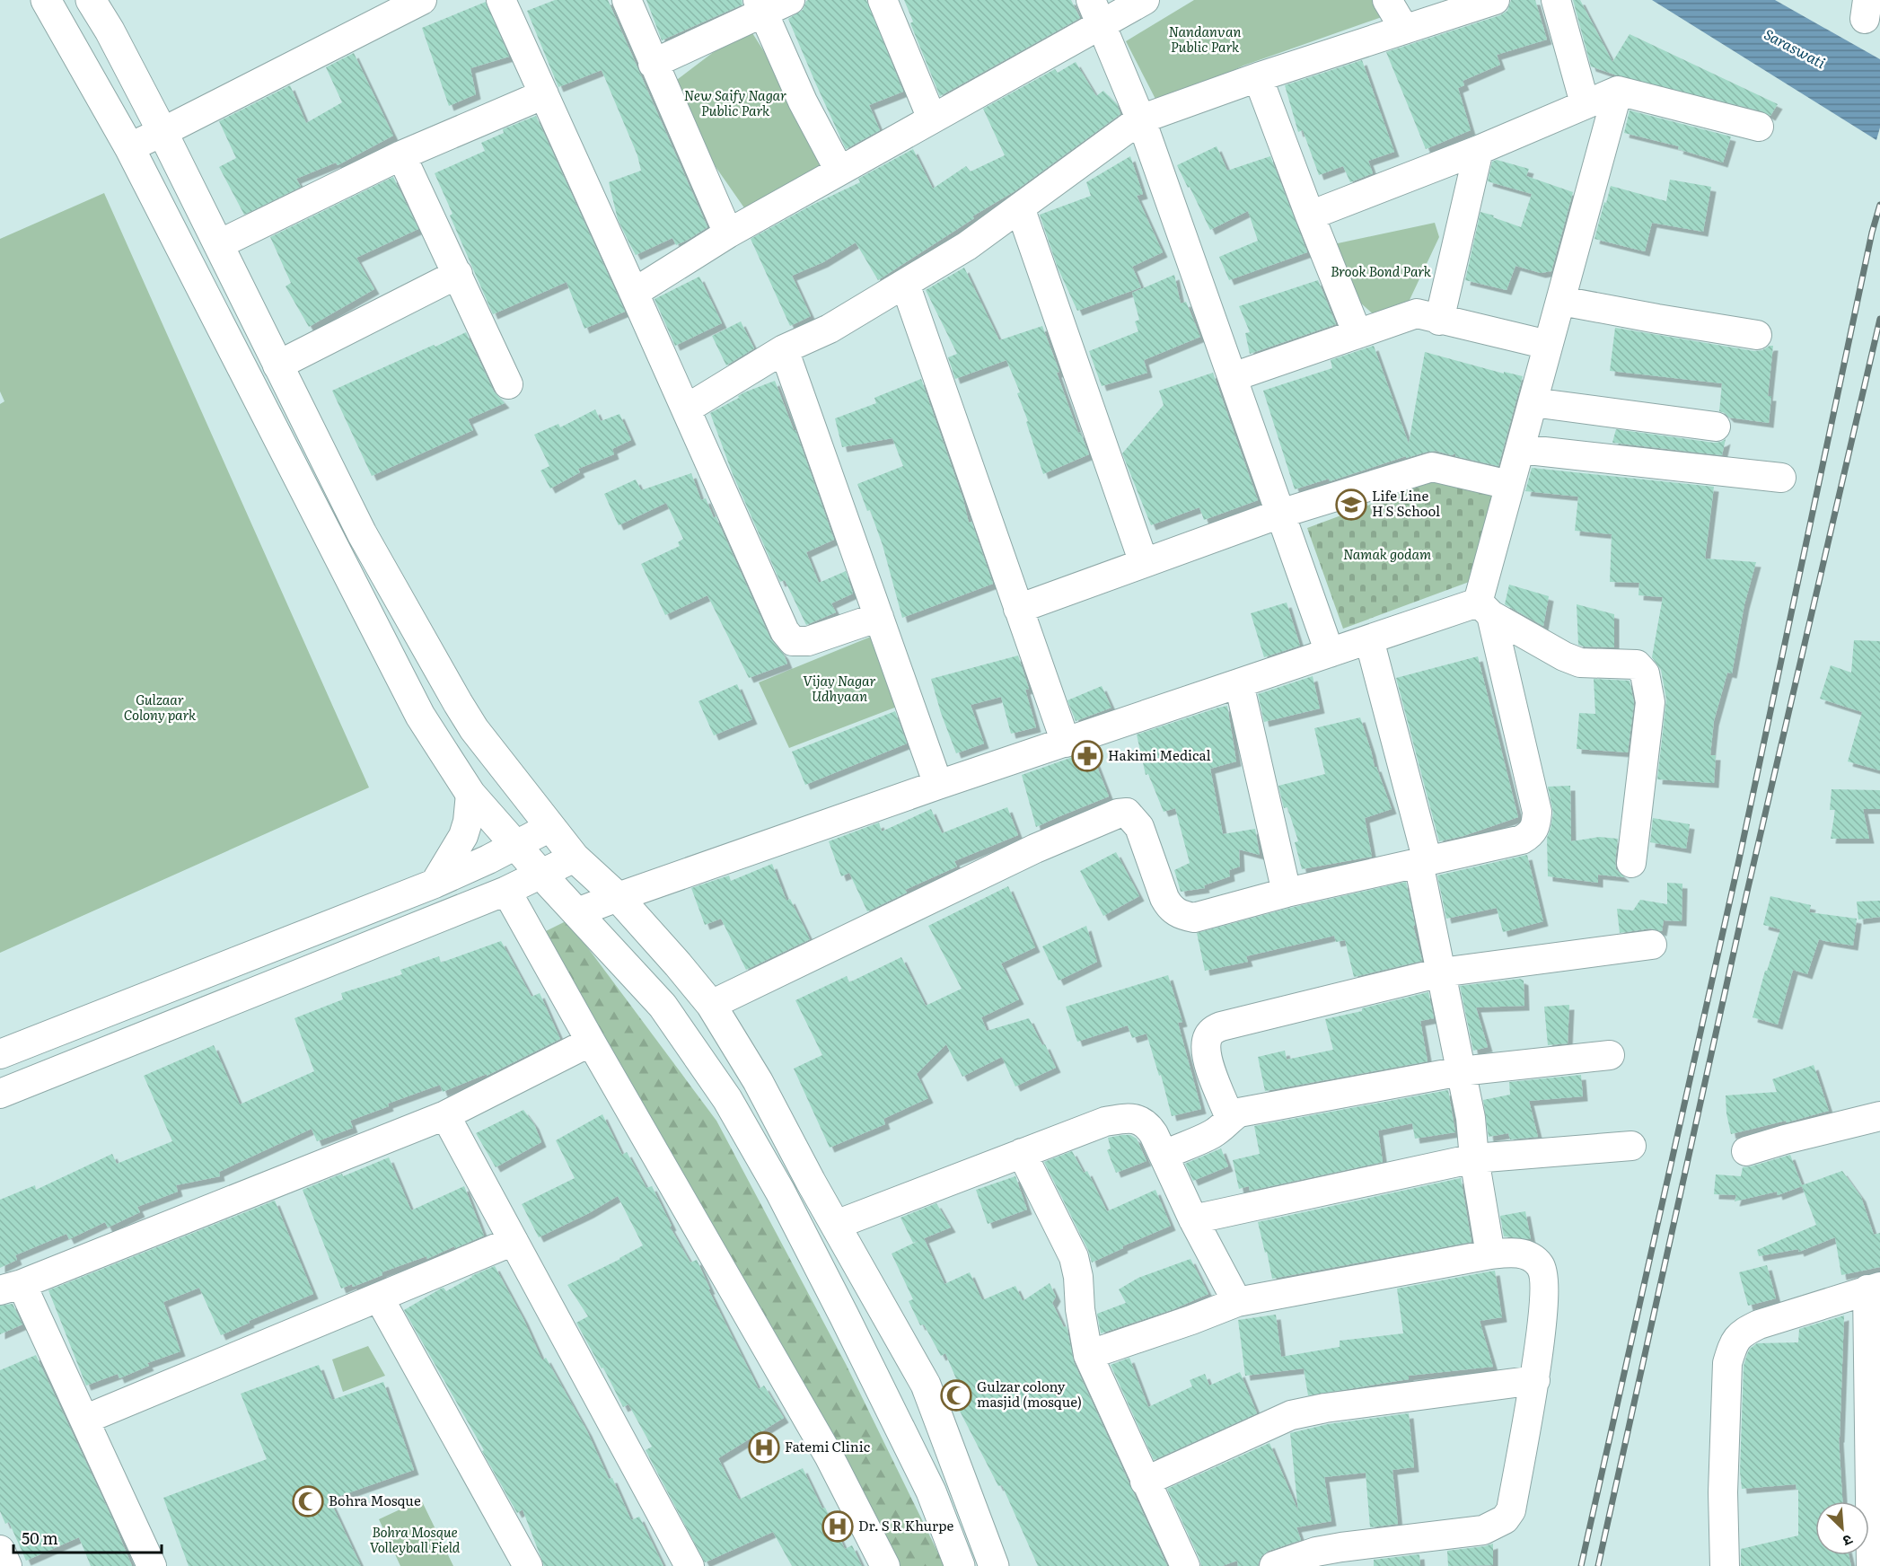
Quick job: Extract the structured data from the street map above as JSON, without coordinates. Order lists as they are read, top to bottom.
{
  "water": ["Saraswati"],
  "parks": [
    "Nandanvan Public Park",
    "New Saify Nagar Public Park",
    "Brook Bond Park",
    "Namak godam",
    "Vijay Nagar Udhyaan",
    "Gulzaar Colony park",
    "Bohra Mosque Volleyball Field"
  ],
  "places": {
    "school or university": ["Life Line H S School"],
    "pharmacy": ["Hakimi Medical"],
    "mosque": ["Gulzar colony masjid (mosque)", "Bohra Mosque"],
    "hospital": ["Fatemi Clinic", "Dr. S R Khurpe"]
  },
  "scale_bar": "50 m",
  "north": "bottom right"
}
